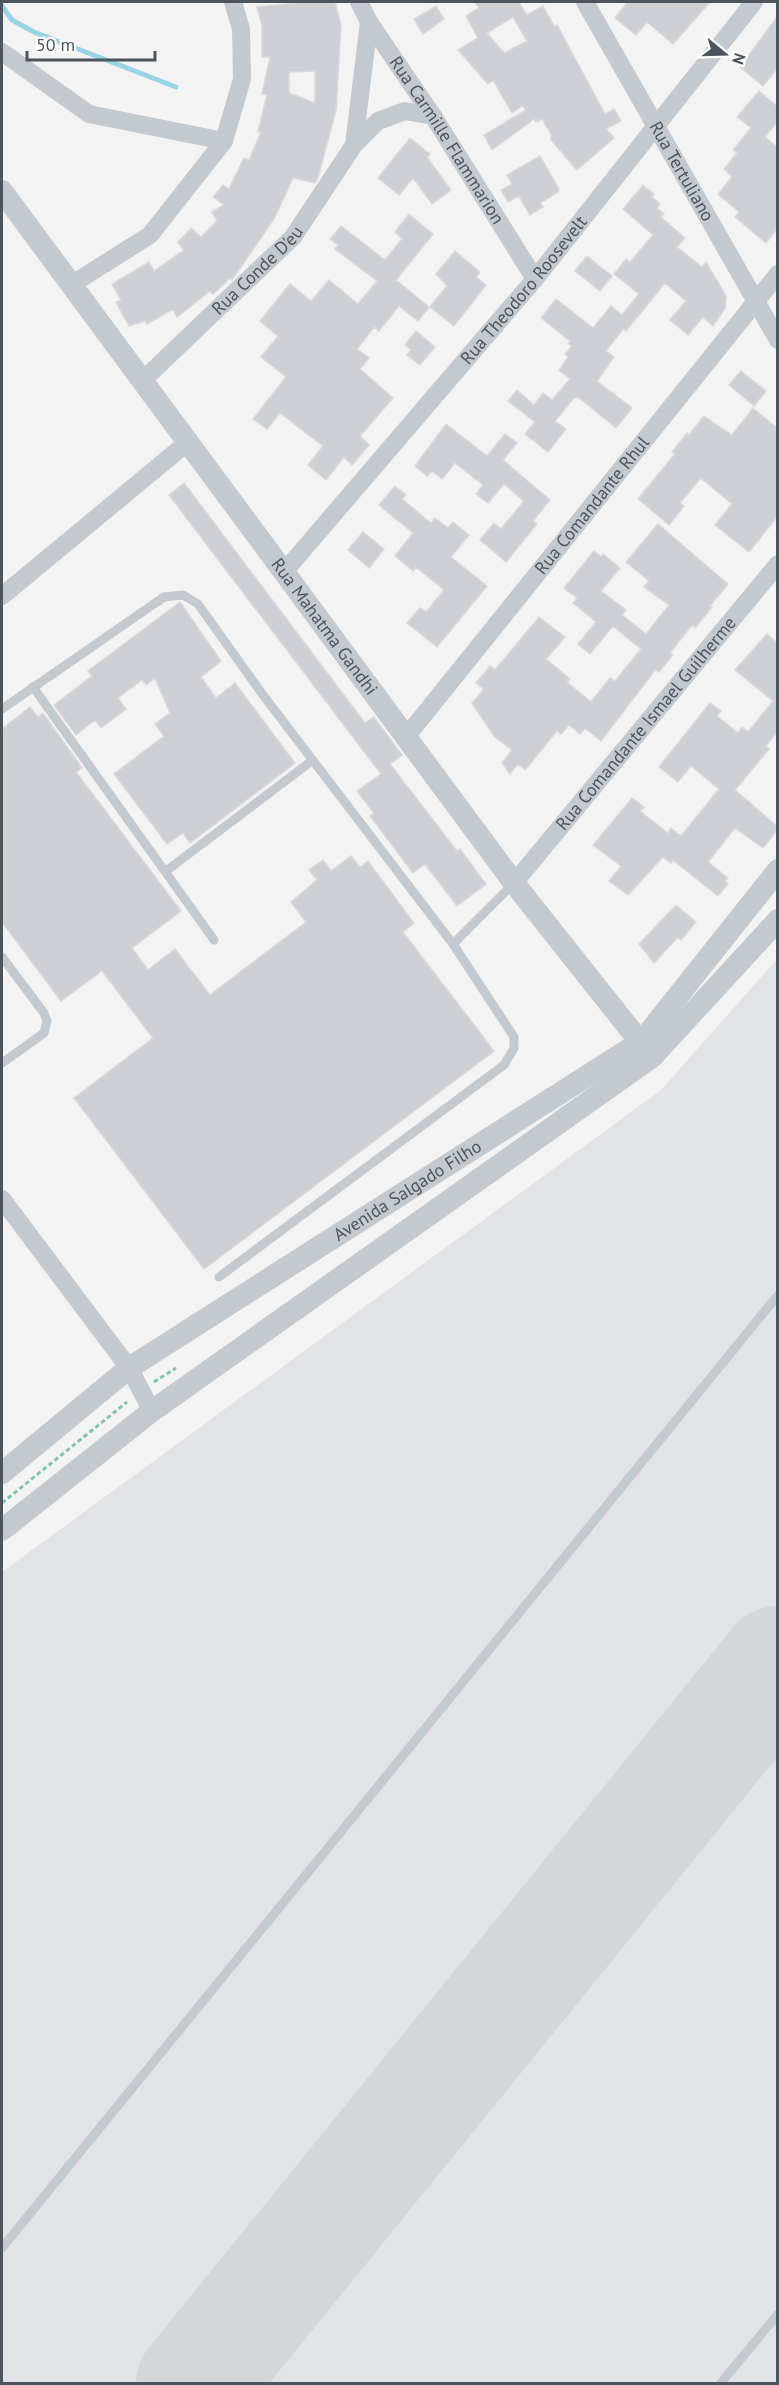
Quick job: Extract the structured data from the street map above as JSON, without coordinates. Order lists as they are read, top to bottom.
{
  "streets": {
    "street": [
      "Rua Carmille Flammarion",
      "Rua Tertuliano",
      "Rua Conde D'eu",
      "Rua Theodoro Roosevelt",
      "Rua Comandante Rhul",
      "Rua Mahatma Gandhi",
      "Rua Comandante Ismael Guilherme",
      "Avenida Salgado Filho"
    ]
  },
  "crossings": [
    ["Rua Carmille Flammarion", "Rua Conde D'eu"],
    ["Rua Carmille Flammarion", "Rua Theodoro Roosevelt"],
    ["Rua Tertuliano", "Rua Theodoro Roosevelt"],
    ["Rua Tertuliano", "Rua Comandante Rhul"],
    ["Rua Conde D'eu", "Rua Mahatma Gandhi"],
    ["Rua Theodoro Roosevelt", "Rua Mahatma Gandhi"],
    ["Rua Comandante Rhul", "Rua Mahatma Gandhi"],
    ["Rua Mahatma Gandhi", "Rua Comandante Ismael Guilherme"],
    ["Rua Mahatma Gandhi", "Avenida Salgado Filho"]
  ],
  "scale_bar": "50 m",
  "north": "right"
}
